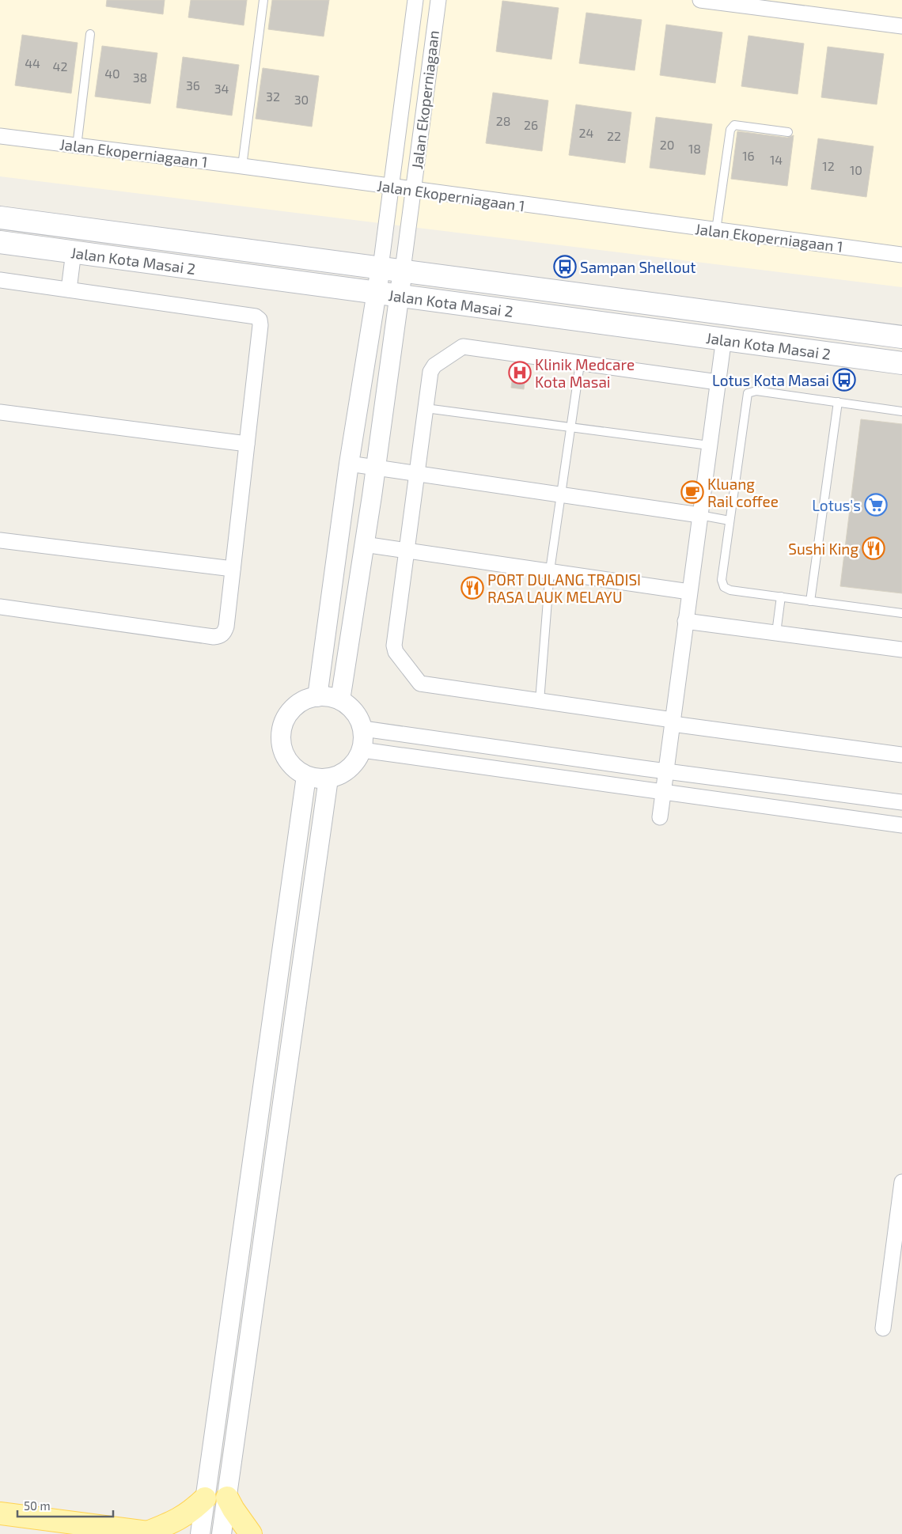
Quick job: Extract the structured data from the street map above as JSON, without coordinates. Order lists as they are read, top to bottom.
{
  "streets": {
    "main road": ["Jalan Kota Masai 2"],
    "street": ["Jalan Ekoperniagaan", "Jalan Ekoperniagaan 1"]
  },
  "crossings": [
    ["Jalan Ekoperniagaan", "Jalan Ekoperniagaan 1"],
    ["Jalan Ekoperniagaan", "Jalan Kota Masai 2"]
  ],
  "places": {
    "bus stop": ["Sampan Shellout", "Lotus Kota Masai"],
    "hospital": ["Klinik Medcare Kota Masai"],
    "cafe": ["Kluang Rail coffee"],
    "supermarket": ["Lotus's"],
    "restaurant": ["Sushi King", "PORT DULANG TRADISI RASA LAUK MELAYU"]
  },
  "house_numbers": [
    "44",
    "42",
    "40",
    "38",
    "36",
    "34",
    "32",
    "30",
    "28",
    "26",
    "24",
    "22",
    "20",
    "18",
    "16",
    "14",
    "12",
    "10"
  ],
  "scale_bar": "50 m"
}
